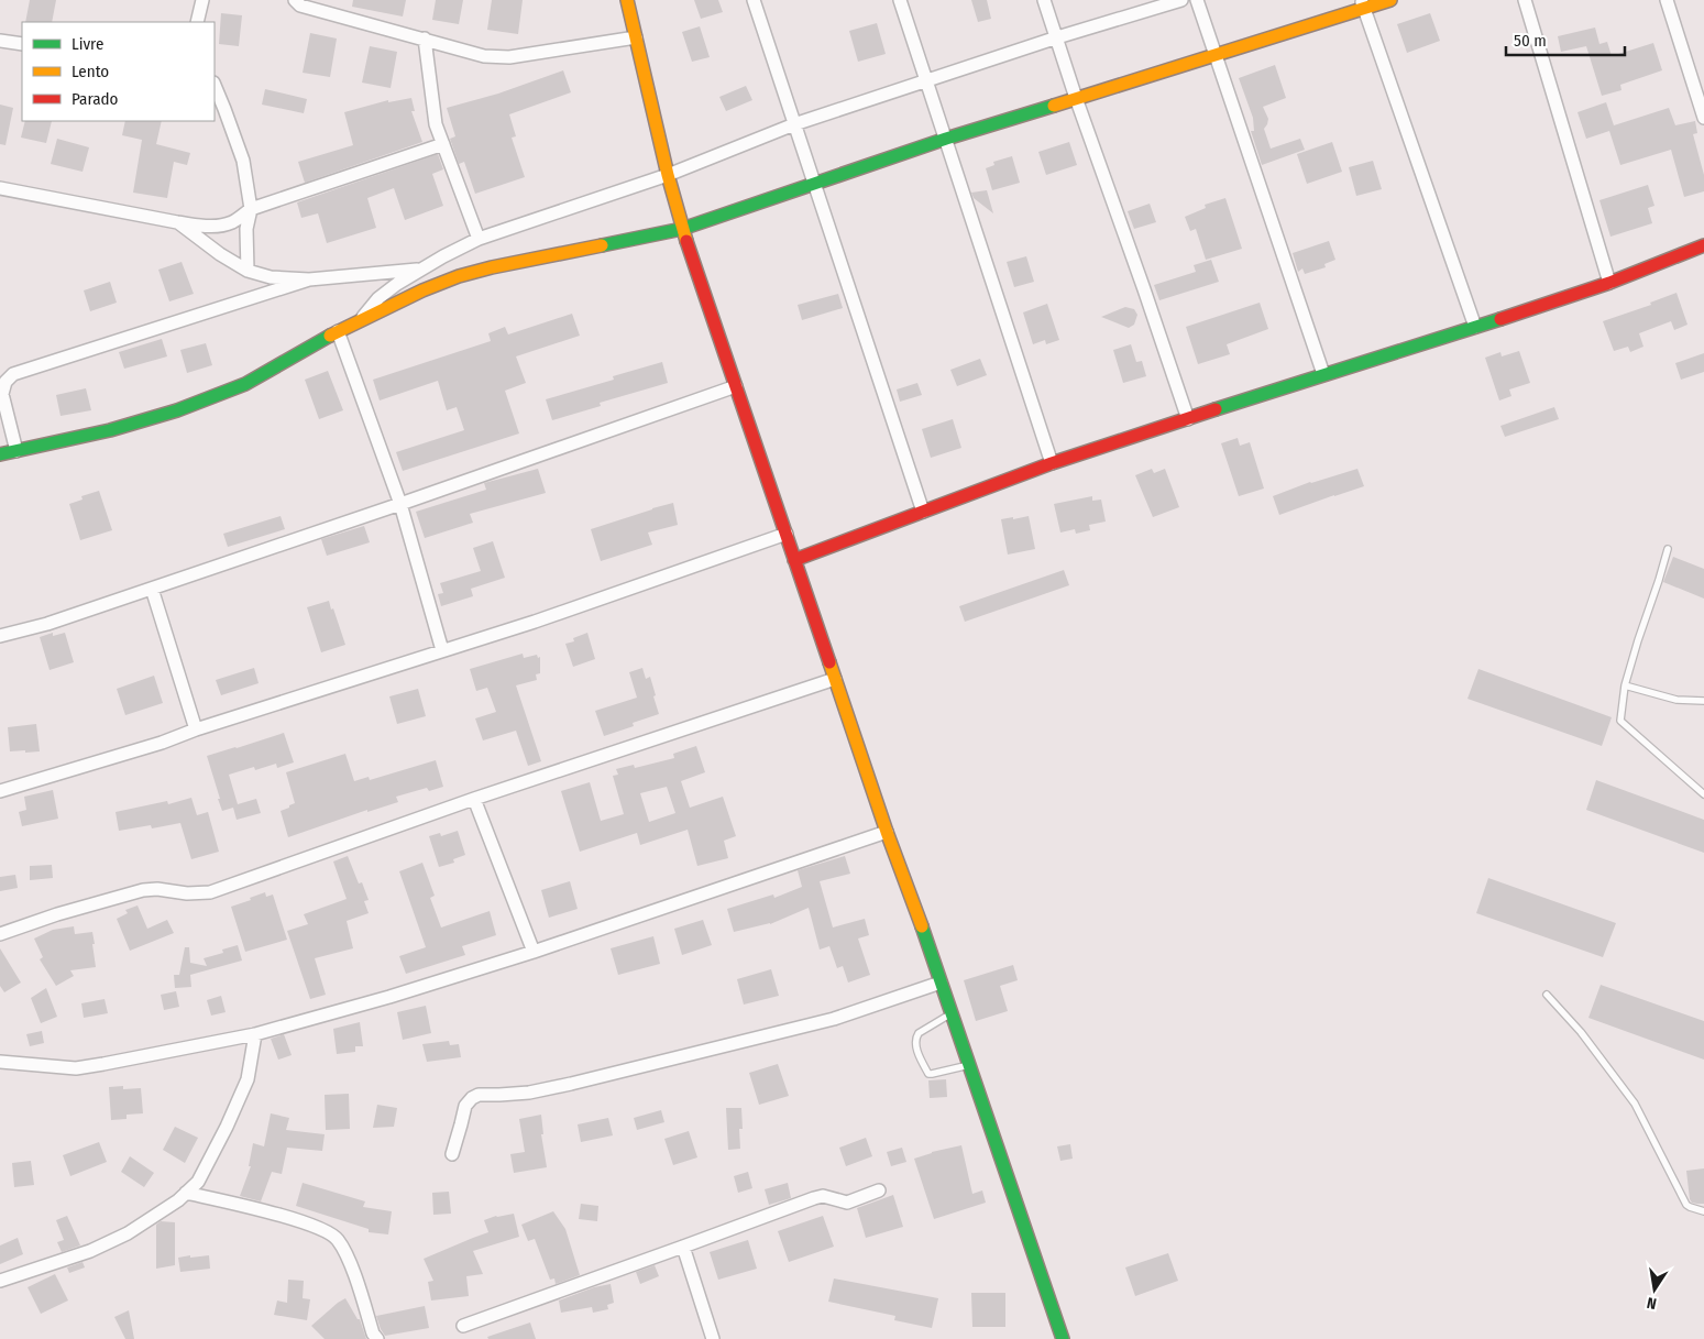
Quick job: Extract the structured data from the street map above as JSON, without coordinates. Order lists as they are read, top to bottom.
{
  "legend": ["Livre", "Lento", "Parado"],
  "scale_bar": "50 m",
  "north": "bottom"
}
